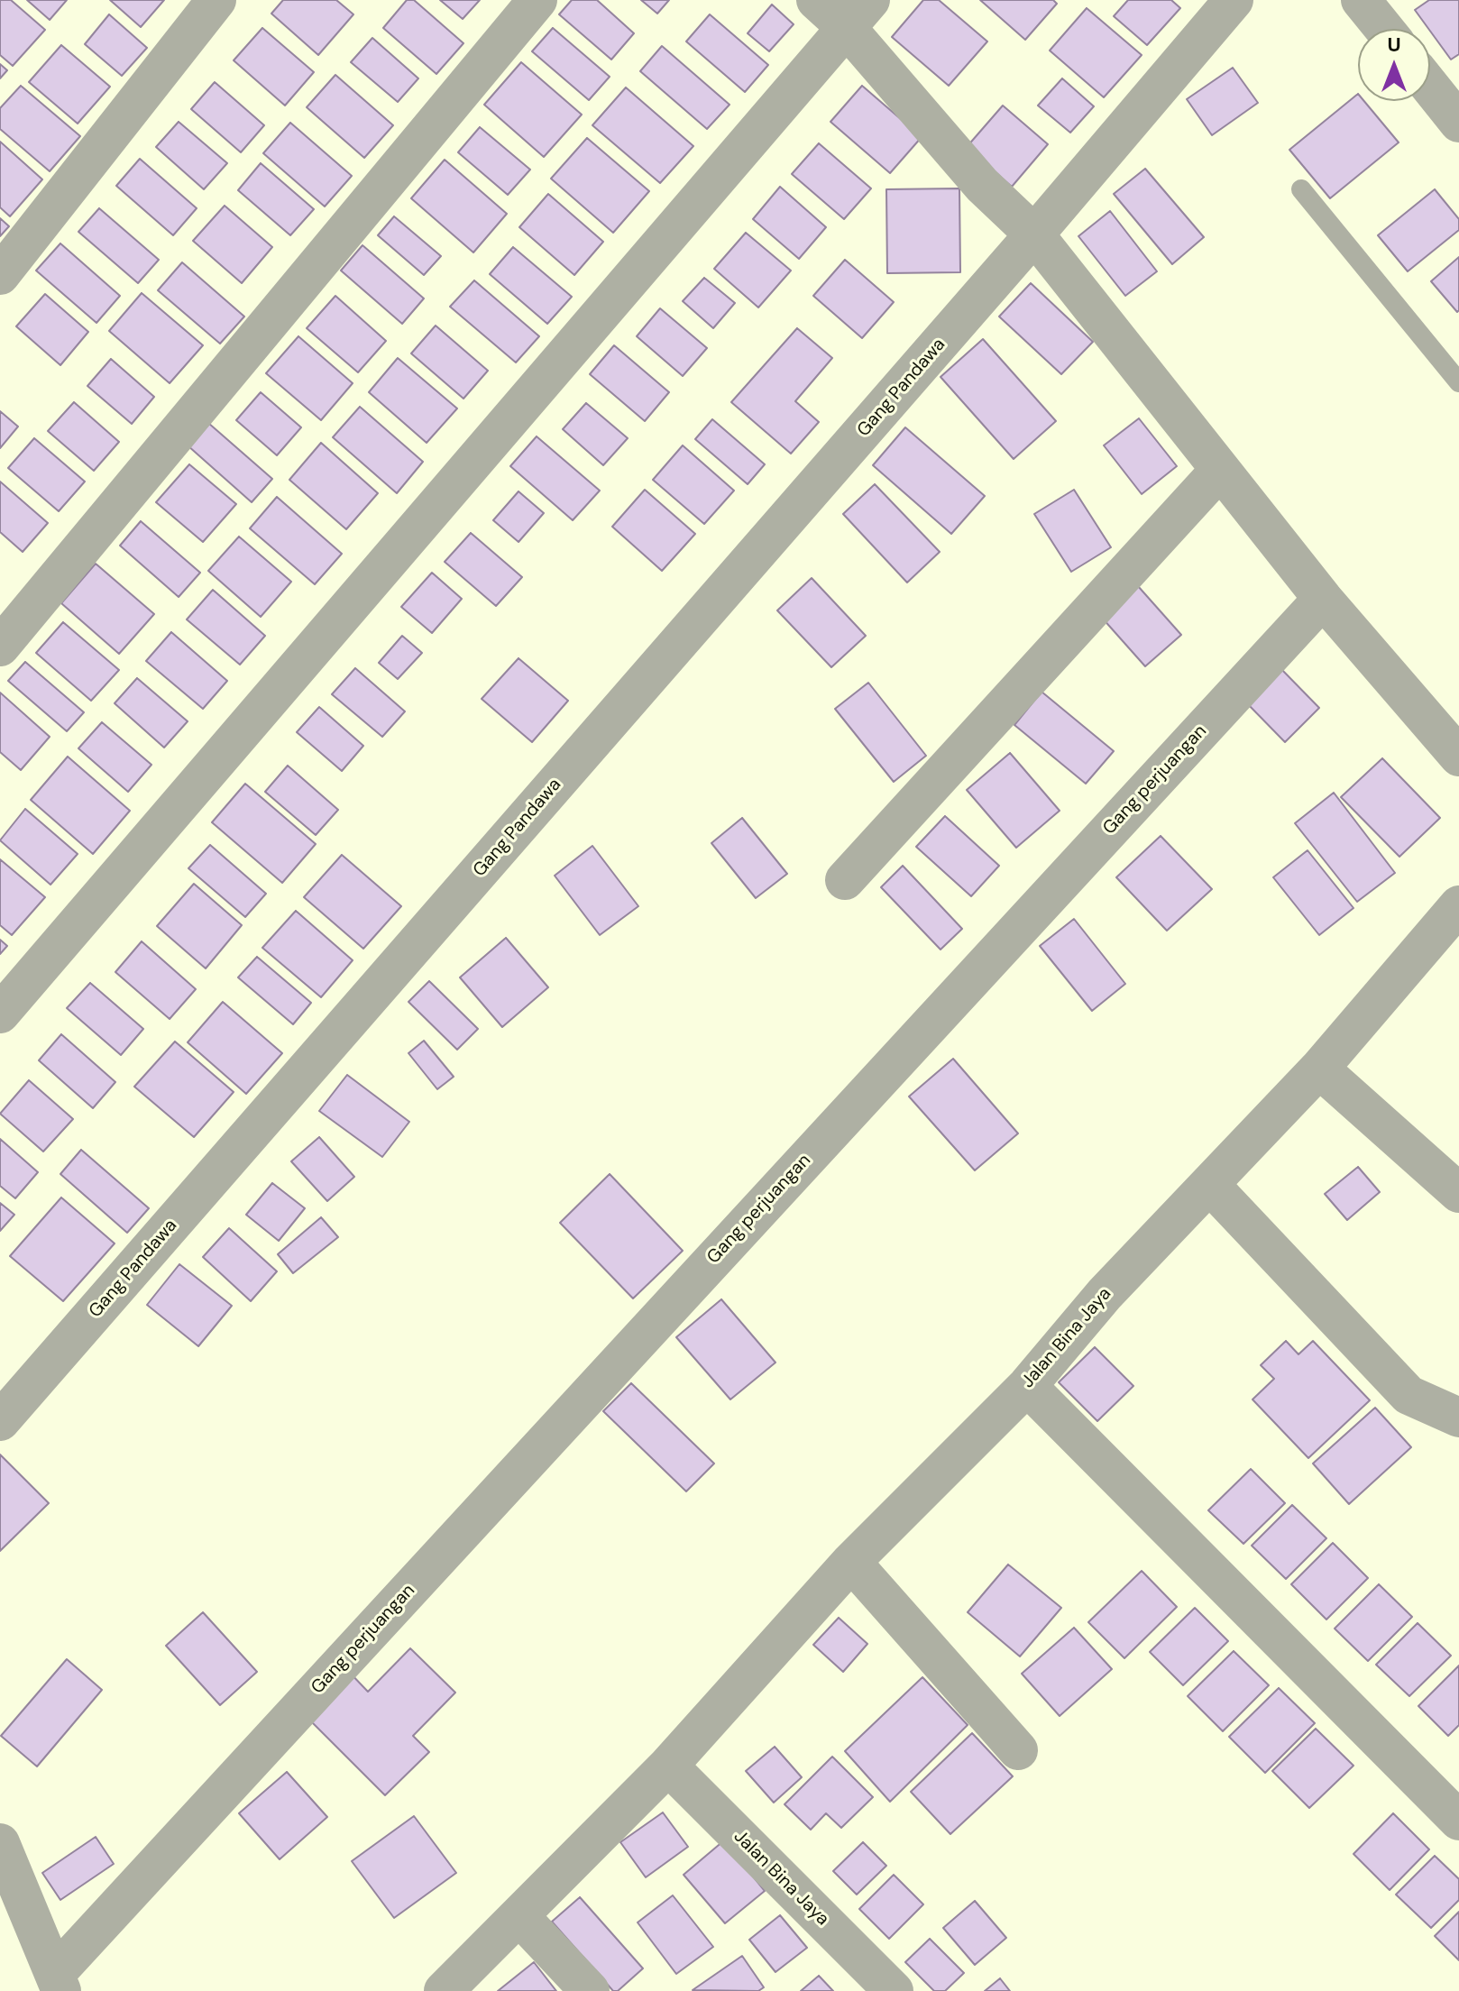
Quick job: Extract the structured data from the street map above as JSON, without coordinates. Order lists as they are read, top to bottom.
{
  "streets": {
    "street": ["Gang Pandawa", "Gang perjuangan", "Jalan Bina Jaya"]
  },
  "north": "top"
}
